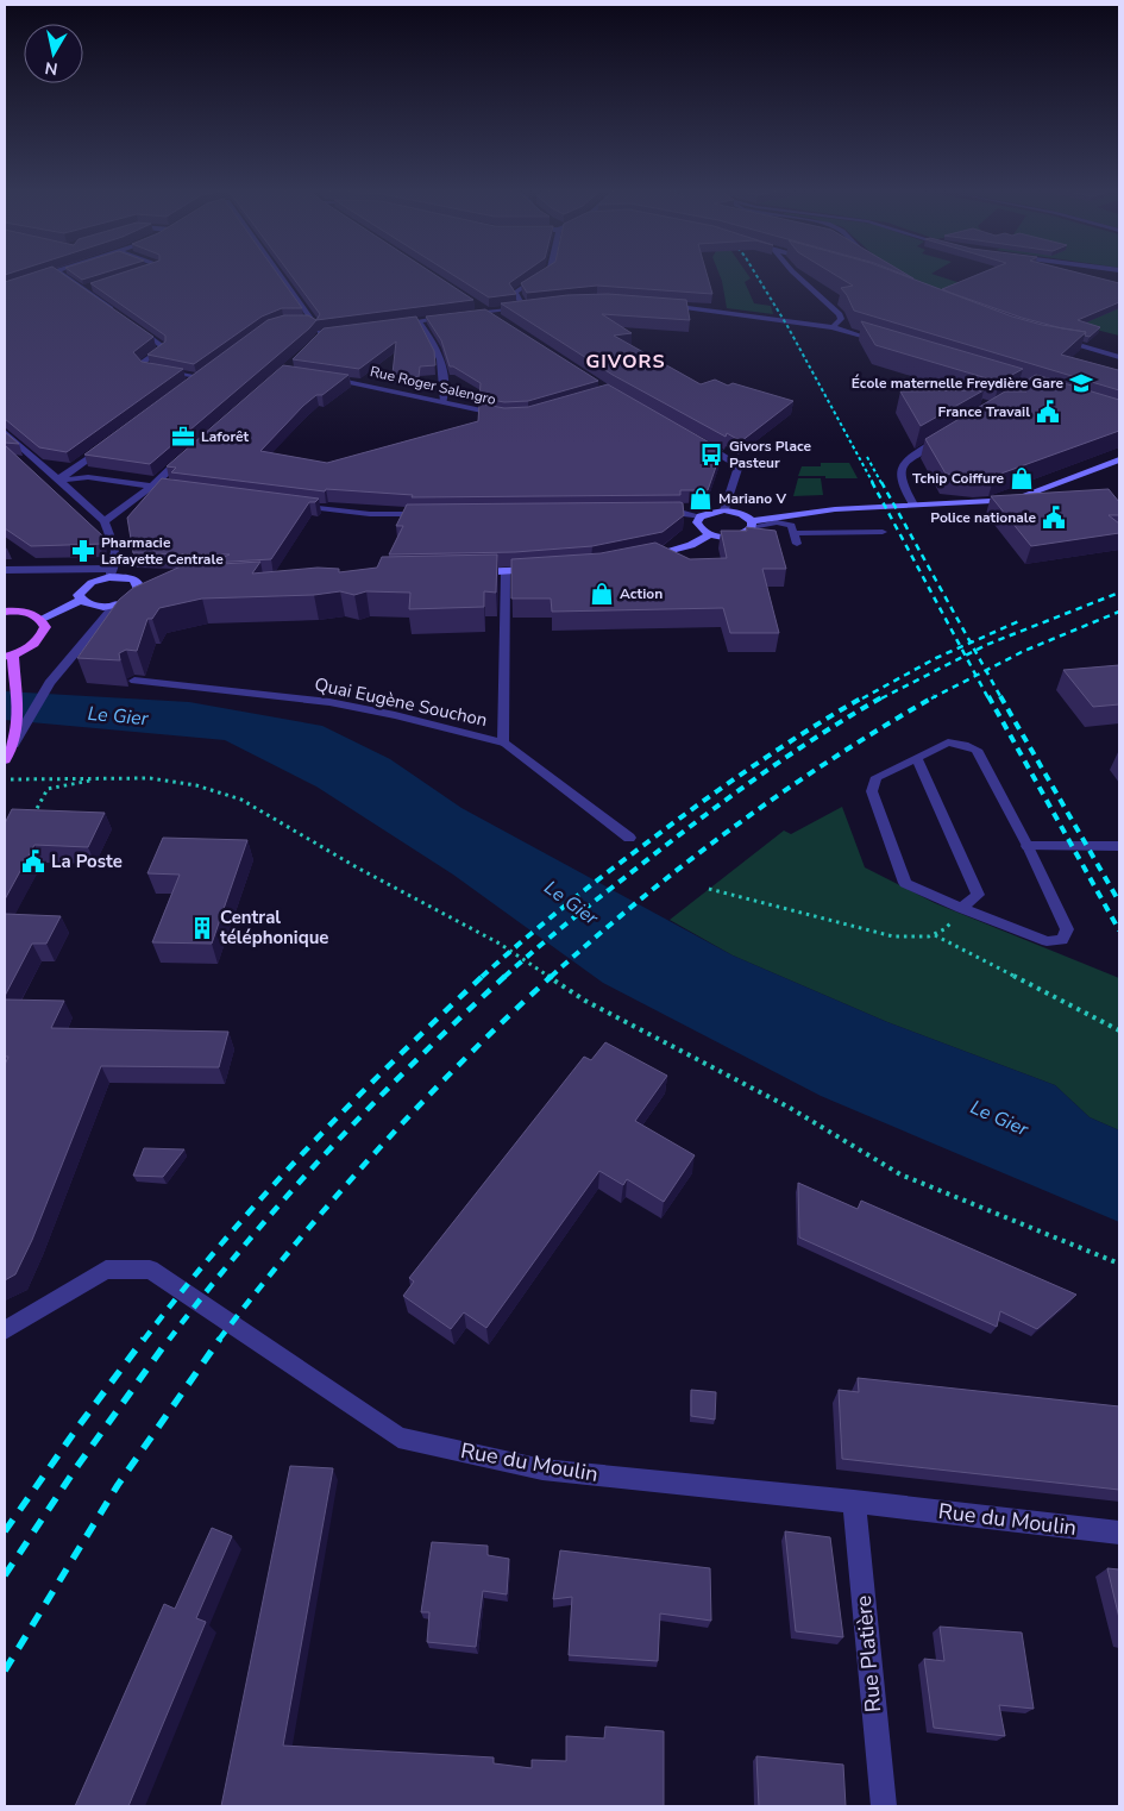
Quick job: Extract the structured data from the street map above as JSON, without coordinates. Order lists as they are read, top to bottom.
{
  "streets": {
    "street": [
      "Rue Roger Salengro",
      "Quai Eugène Souchon",
      "Rue du Moulin",
      "Rue Platière"
    ]
  },
  "crossings": [
    ["Rue du Moulin", "Rue Platière"]
  ],
  "districts": ["GIVORS"],
  "water": ["Le Gier"],
  "places": {
    "school or university": ["École maternelle Freydière Gare"],
    "public building": ["France Travail", "Police nationale", "La Poste"],
    "office": ["Laforêt"],
    "bus stop": ["Givors Place Pasteur"],
    "shop": ["Tchip Coiffure", "Mariano V", "Action"],
    "pharmacy": ["Pharmacie Lafayette Centrale"],
    "building": ["Central téléphonique"]
  },
  "north": "bottom"
}
